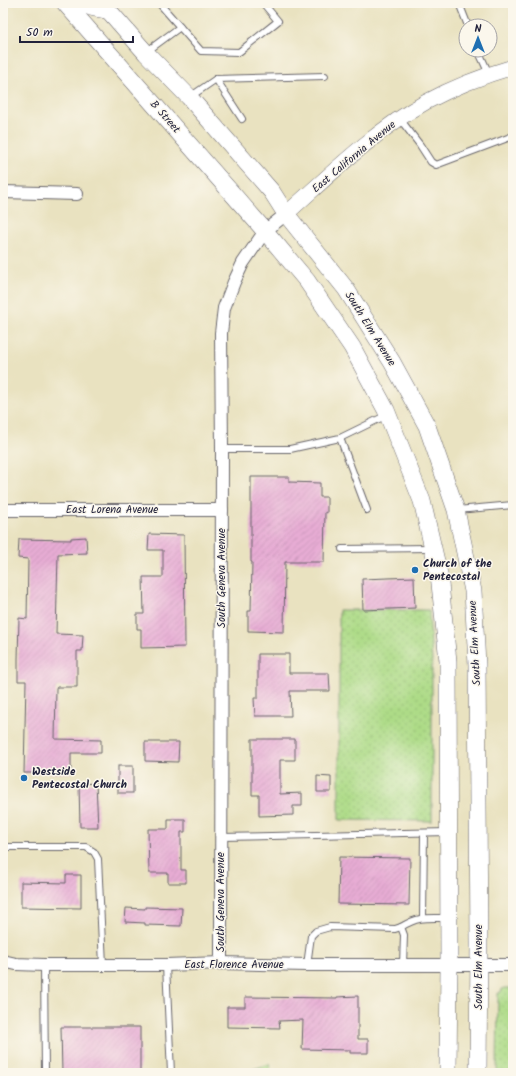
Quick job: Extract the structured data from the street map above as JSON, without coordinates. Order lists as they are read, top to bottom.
{
  "streets": {
    "main road": ["B Street", "South Elm Avenue"],
    "street": [
      "East California Avenue",
      "East Lorena Avenue",
      "South Geneva Avenue",
      "East Florence Avenue"
    ]
  },
  "crossings": [
    ["B Street", "South Geneva Avenue"],
    ["East California Avenue", "South Elm Avenue"],
    ["East California Avenue", "South Geneva Avenue"],
    ["South Elm Avenue", "South Geneva Avenue"],
    ["South Elm Avenue", "East Florence Avenue"],
    ["East Lorena Avenue", "South Geneva Avenue"],
    ["South Geneva Avenue", "East Florence Avenue"]
  ],
  "places": ["Church of the Pentecostal", "Westside Pentecostal Church"],
  "scale_bar": "50 m",
  "north": "top"
}
